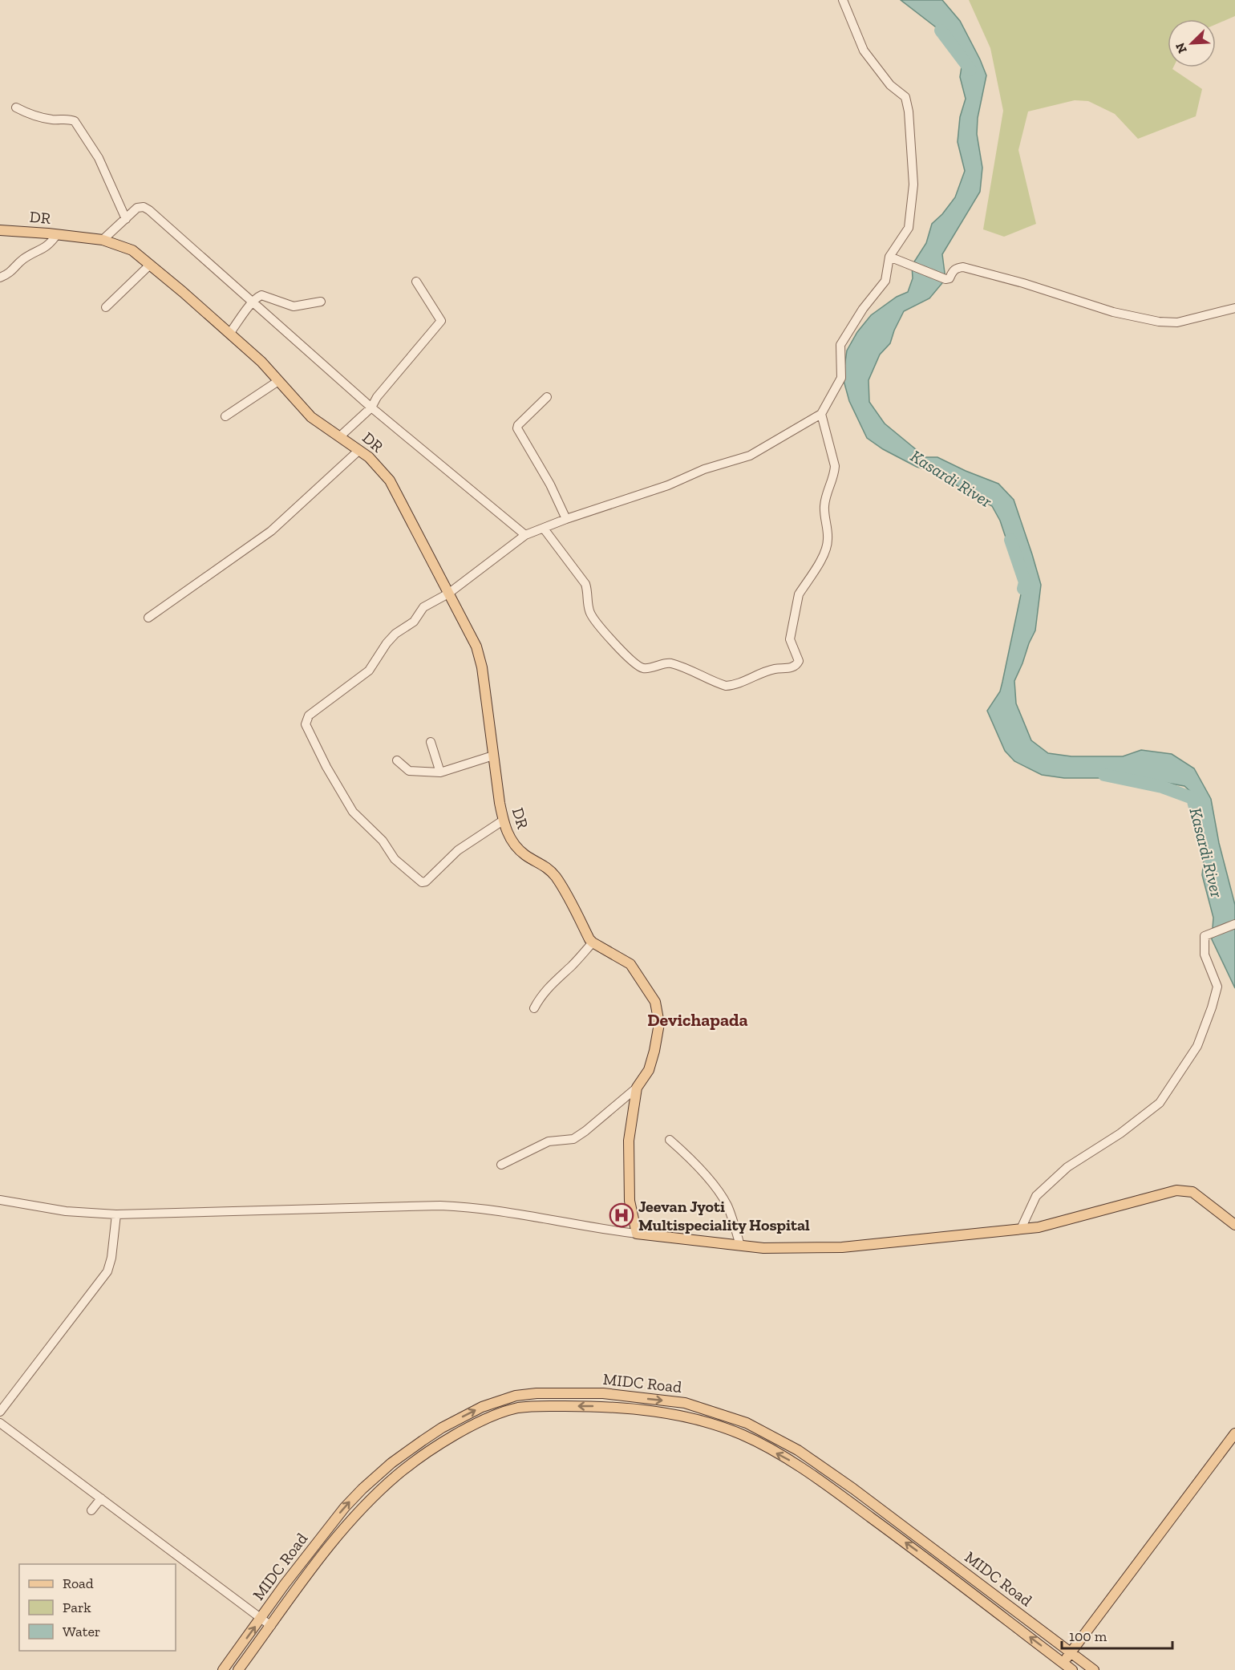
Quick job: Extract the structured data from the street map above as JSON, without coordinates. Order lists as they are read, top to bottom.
{
  "streets": {
    "main road": ["DR", "MIDC Road"]
  },
  "districts": ["Devichapada"],
  "water": ["Kasardi River"],
  "places": {
    "hospital": ["Jeevan Jyoti Multispeciality Hospital"]
  },
  "legend": ["Road", "Park", "Water"],
  "scale_bar": "100 m",
  "north": "bottom left"
}
